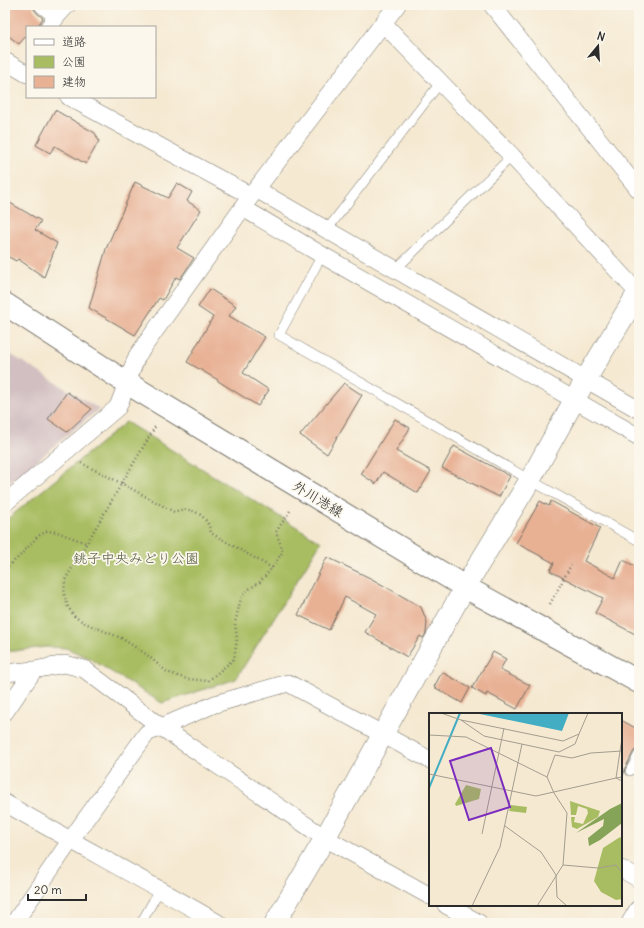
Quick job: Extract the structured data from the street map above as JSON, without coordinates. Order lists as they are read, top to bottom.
{
  "streets": {
    "main road": ["外川港線"]
  },
  "parks": ["銚子中央みどり公園"],
  "legend": ["道路", "公園", "建物"],
  "scale_bar": "20 m",
  "north": "top"
}
